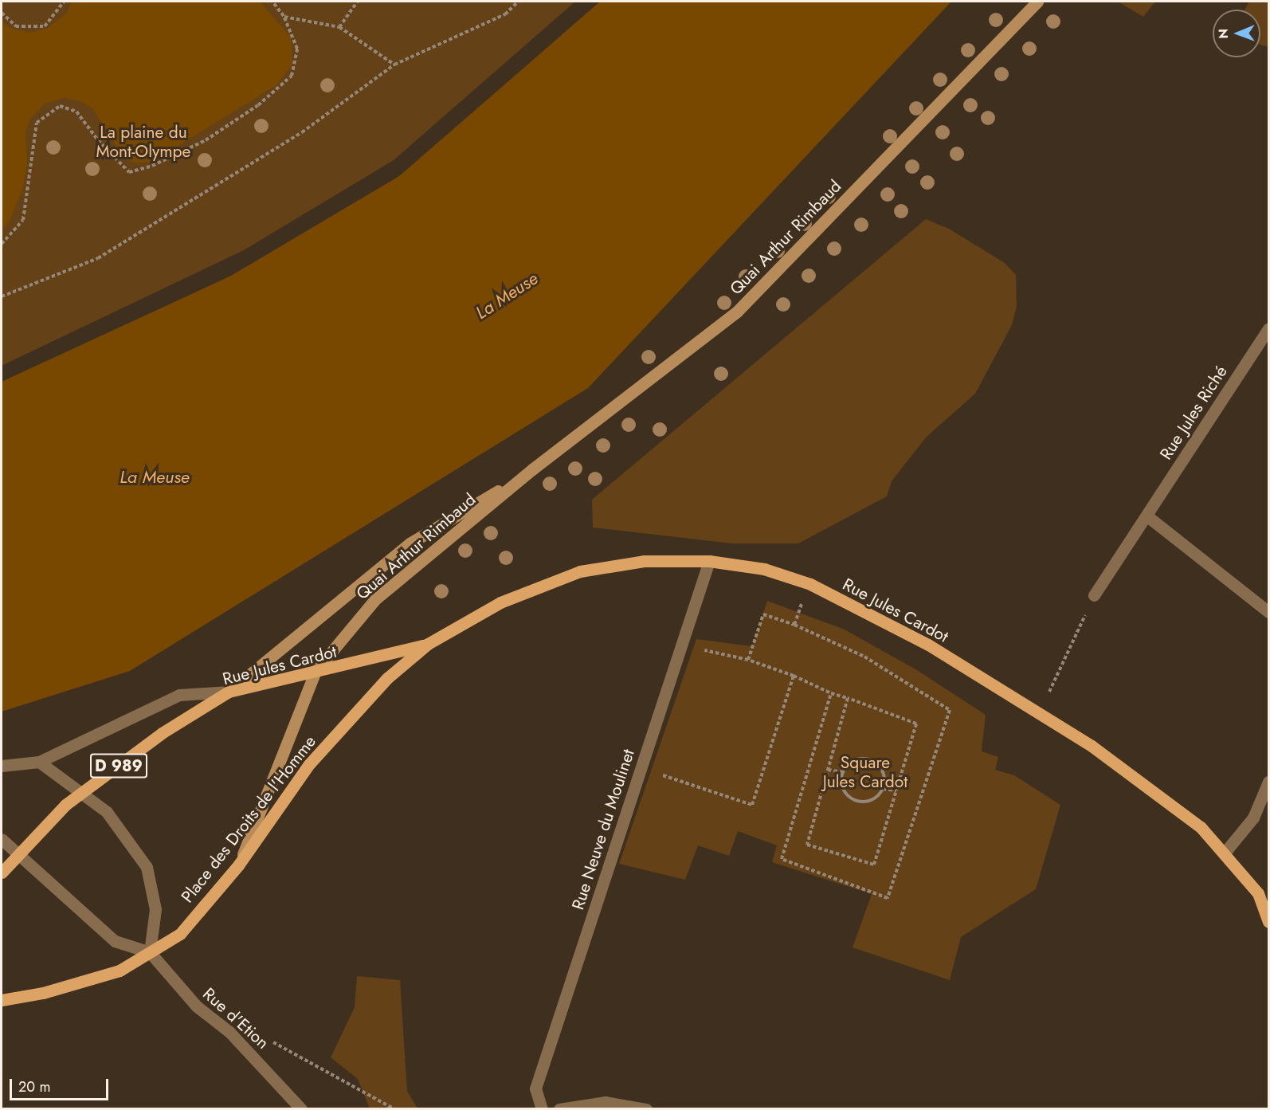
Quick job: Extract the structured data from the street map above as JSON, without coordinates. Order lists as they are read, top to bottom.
{
  "streets": {
    "main road": [
      "Quai Arthur Rimbaud",
      "Rue Jules Cardot",
      "D 989",
      "Place des Droits de l'Homme"
    ],
    "street": ["Rue Jules Riché", "Rue Neuve du Moulinet", "Rue d'Etion"]
  },
  "crossings": [
    ["Quai Arthur Rimbaud", "Rue Jules Cardot"],
    ["Quai Arthur Rimbaud", "Place des Droits de l'Homme"],
    ["Rue Jules Cardot", "D 989"],
    ["Rue Jules Cardot", "Place des Droits de l'Homme"],
    ["Rue Jules Cardot", "Rue Neuve du Moulinet"],
    ["D 989", "Place des Droits de l'Homme"],
    ["D 989", "Rue d'Etion"],
    ["Place des Droits de l'Homme", "Rue d'Etion"]
  ],
  "water": ["La Meuse"],
  "parks": ["La plaine du Mont-Olympe", "Square Jules Cardot"],
  "scale_bar": "20 m",
  "north": "left"
}
